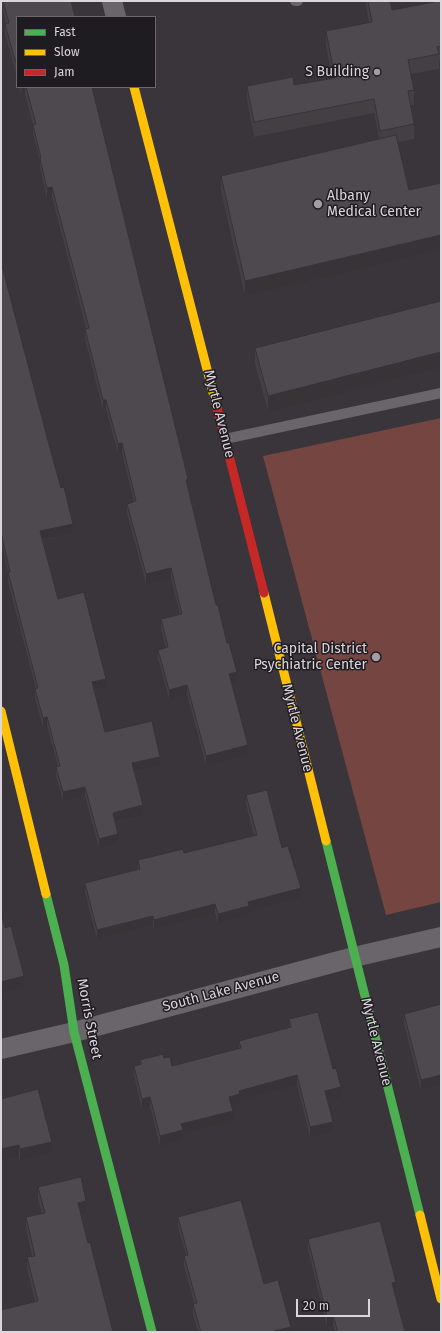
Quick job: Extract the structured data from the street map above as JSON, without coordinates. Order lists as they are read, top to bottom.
{
  "streets": {
    "street": ["Myrtle Avenue", "South Lake Avenue", "Morris Street"]
  },
  "crossings": [
    ["Myrtle Avenue", "South Lake Avenue"],
    ["South Lake Avenue", "Morris Street"]
  ],
  "places": ["S Building", "Albany Medical Center", "Capital District Psychiatric Center"],
  "legend": ["Fast", "Slow", "Jam"],
  "scale_bar": "20 m"
}
